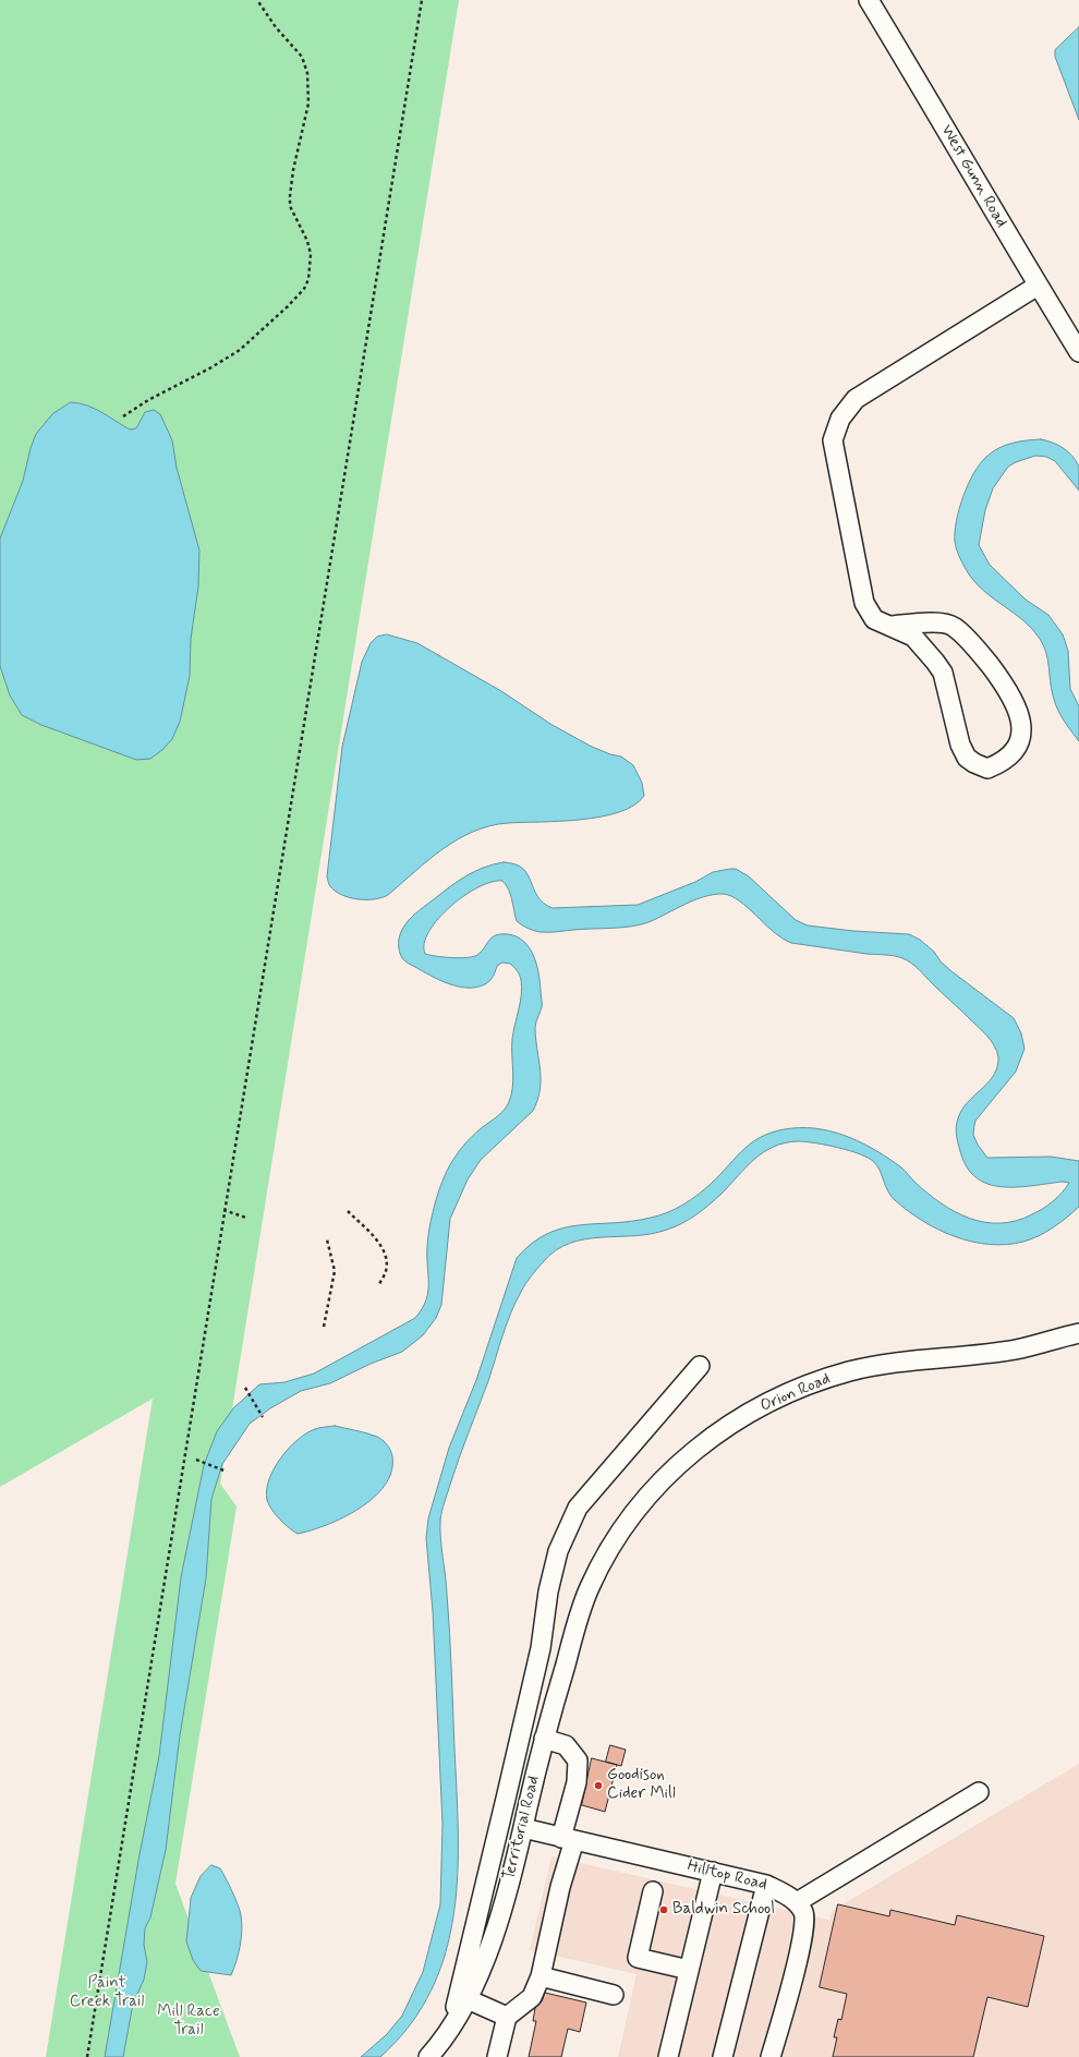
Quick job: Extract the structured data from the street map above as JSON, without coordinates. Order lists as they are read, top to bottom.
{
  "streets": {
    "street": [
      "West Gunn Road",
      "Orion Road",
      "Territorial Road",
      "Hilltop Road"
    ]
  },
  "crossings": [
    ["Orion Road", "Territorial Road"],
    ["Territorial Road", "Hilltop Road"]
  ],
  "parks": ["Paint Creek Trail", "Mill Race Trail"],
  "places": ["Goodison Cider Mill", "Baldwin School"]
}
